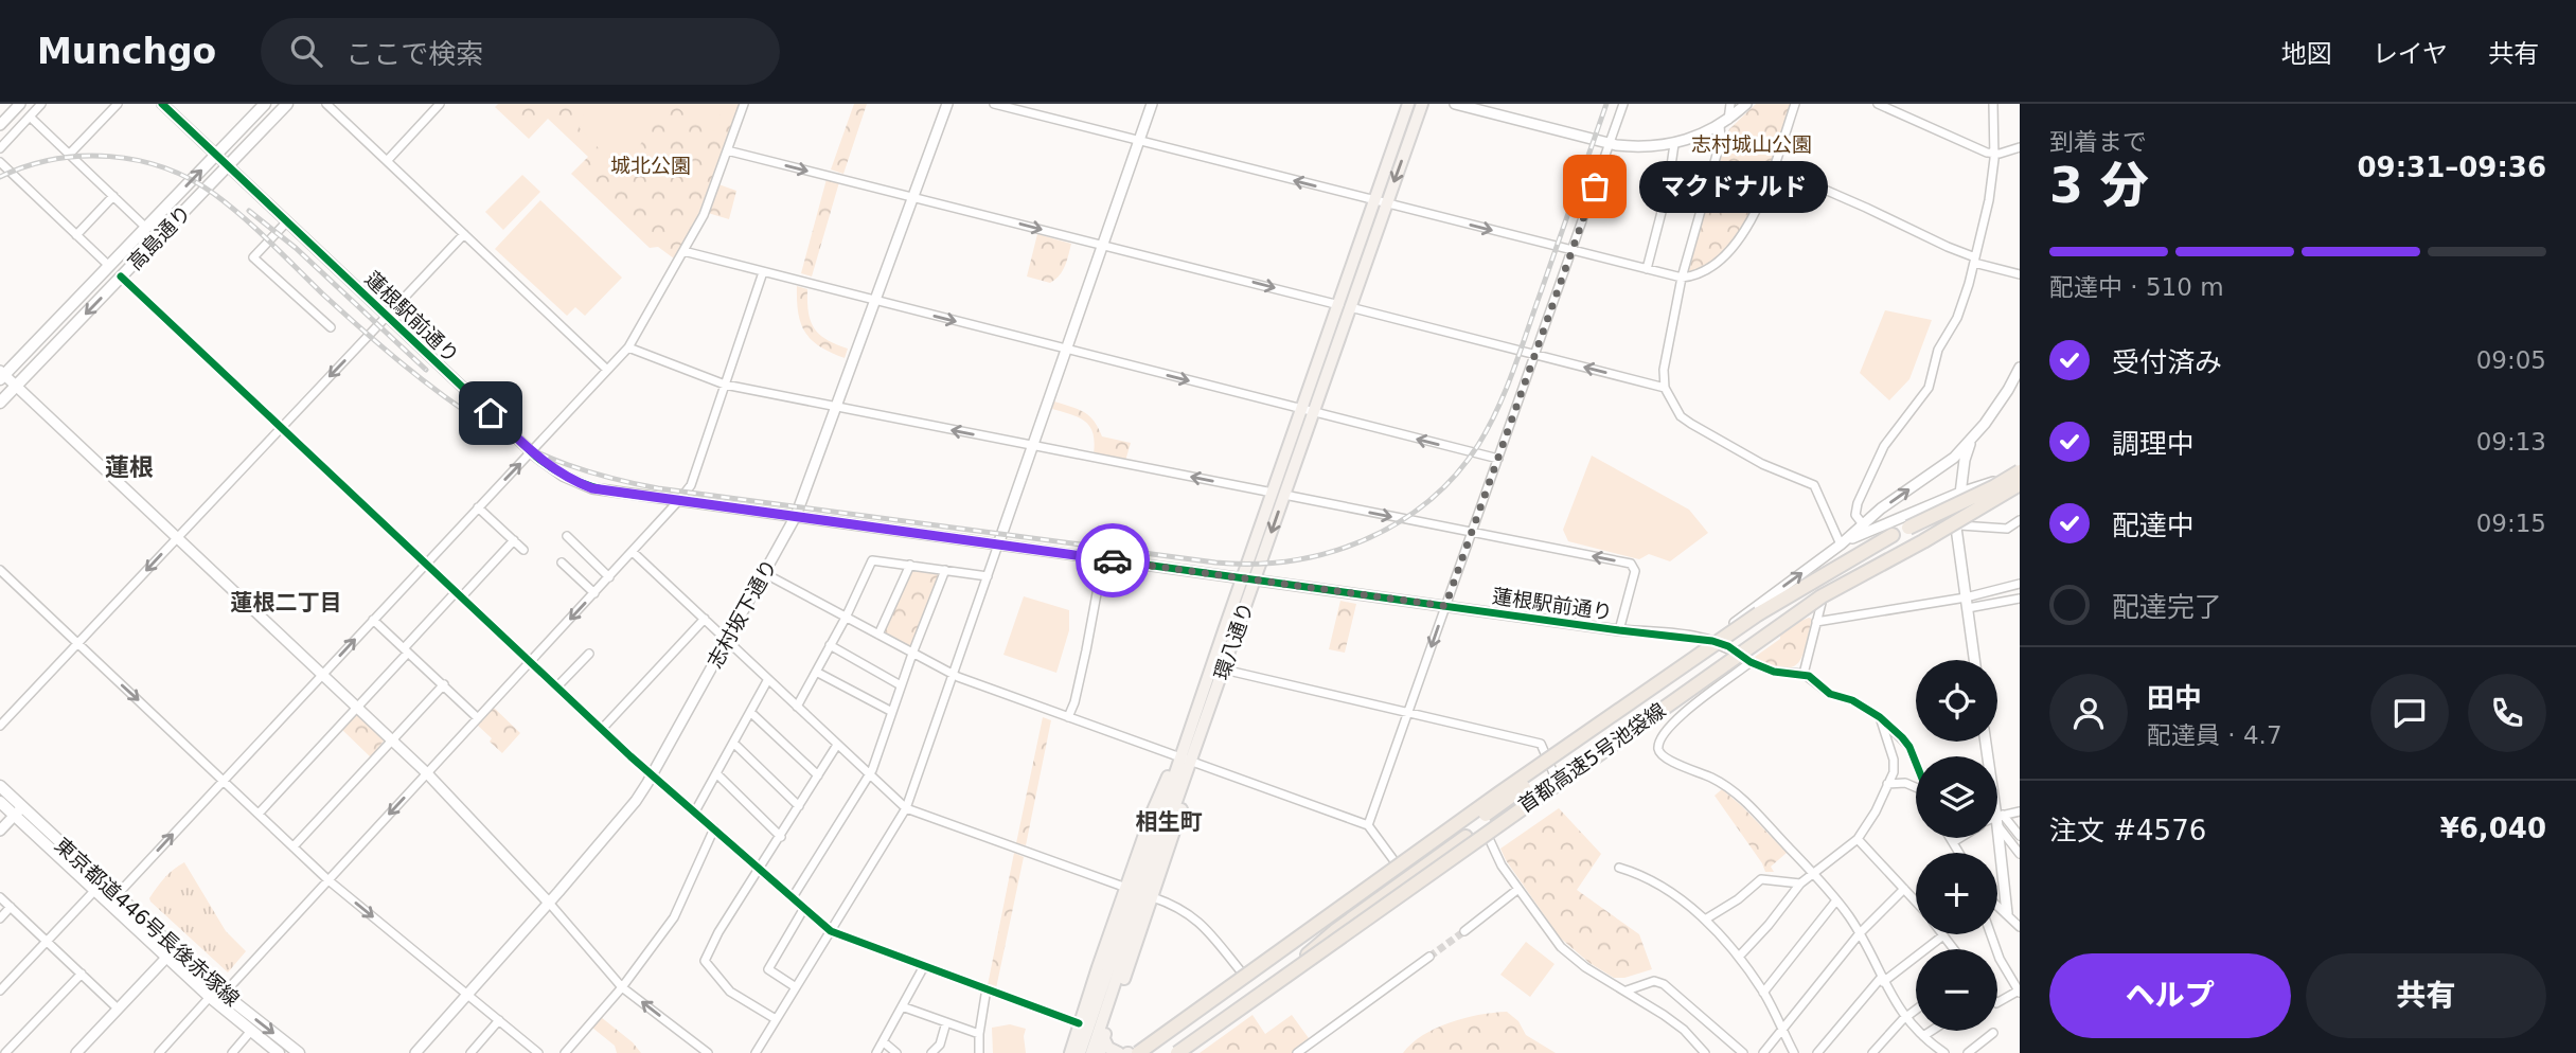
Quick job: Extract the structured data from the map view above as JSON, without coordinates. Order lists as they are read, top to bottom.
{
  "streets": {
    "highway": ["首都高速5号池袋線"],
    "main road": ["高島通り", "環八通り", "東京都道446号長後赤塚線"],
    "street": ["蓮根駅前通り", "志村坂下通り"]
  },
  "crossings": [
    ["高島通り", "蓮根駅前通り"],
    ["蓮根駅前通り", "志村坂下通り"],
    ["蓮根駅前通り", "環八通り"]
  ],
  "districts": ["蓮根", "蓮根二丁目", "相生町"],
  "parks": ["志村城山公園", "城北公園"],
  "places": ["マクドナルド"],
  "page": {
    "header": "Munchgo",
    "search": "ここで検索",
    "nav": ["地図", "レイヤ", "共有"],
    "heading": ["3 分", "到着まで", "09:31–09:36"],
    "panel": [
      "田中",
      "配達員 · 4.7",
      "注文 #4576",
      "¥6,040"
    ],
    "bubble": "マクドナルド",
    "bar": "配達中 · 510 m",
    "list": [
      ["受付済み", "09:05"],
      ["調理中", "09:13"],
      ["配達中", "09:15"],
      "配達完了"
    ],
    "map_buttons": ["+", "−"],
    "buttons": ["ヘルプ", "共有"]
  }
}
